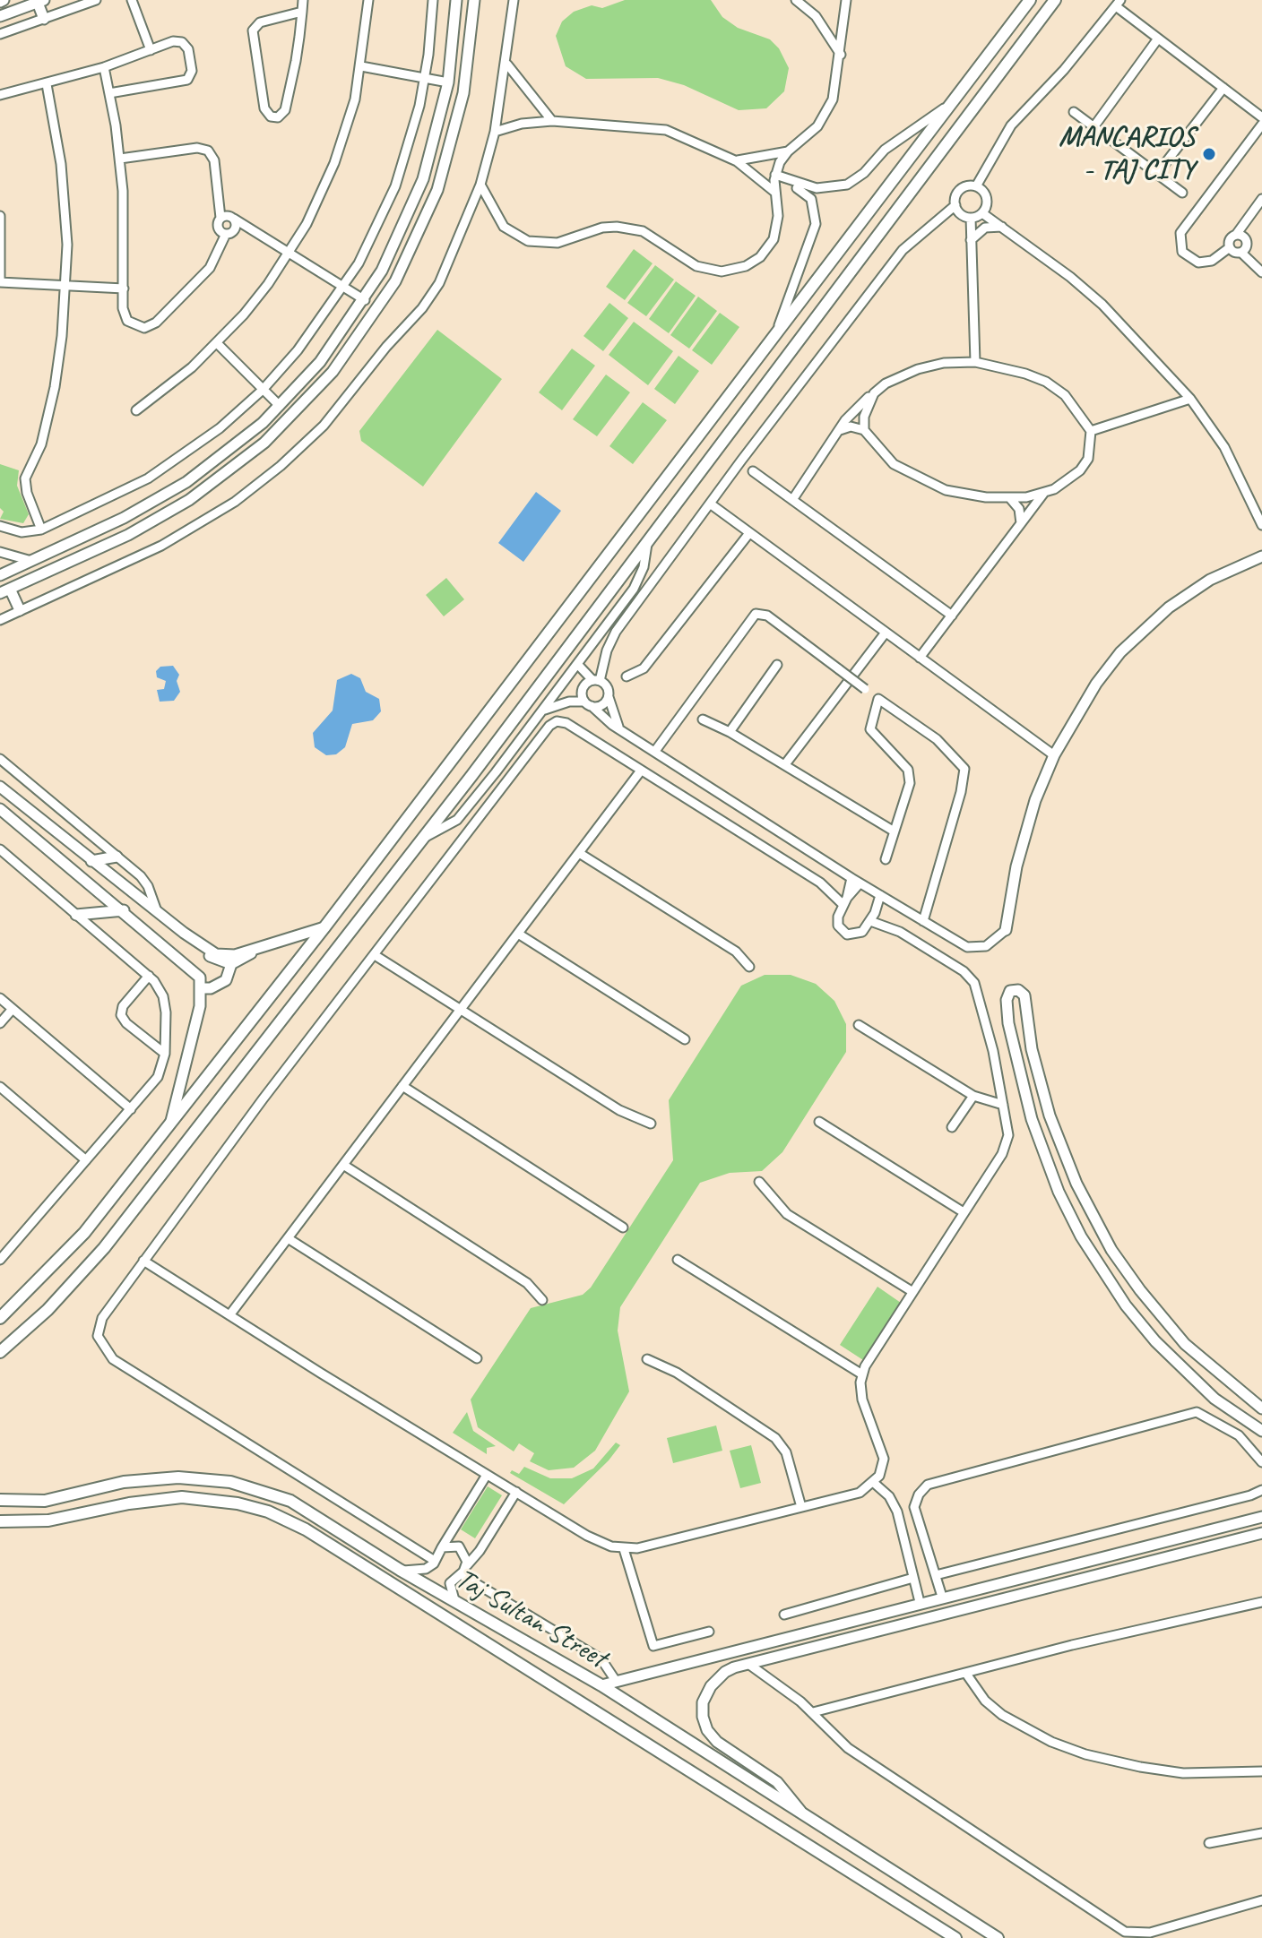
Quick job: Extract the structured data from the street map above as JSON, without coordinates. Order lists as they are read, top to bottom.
{
  "streets": {
    "main road": ["Taj Sultan Street"]
  },
  "places": ["MANCARIOS - TAJ CITY"]
}
